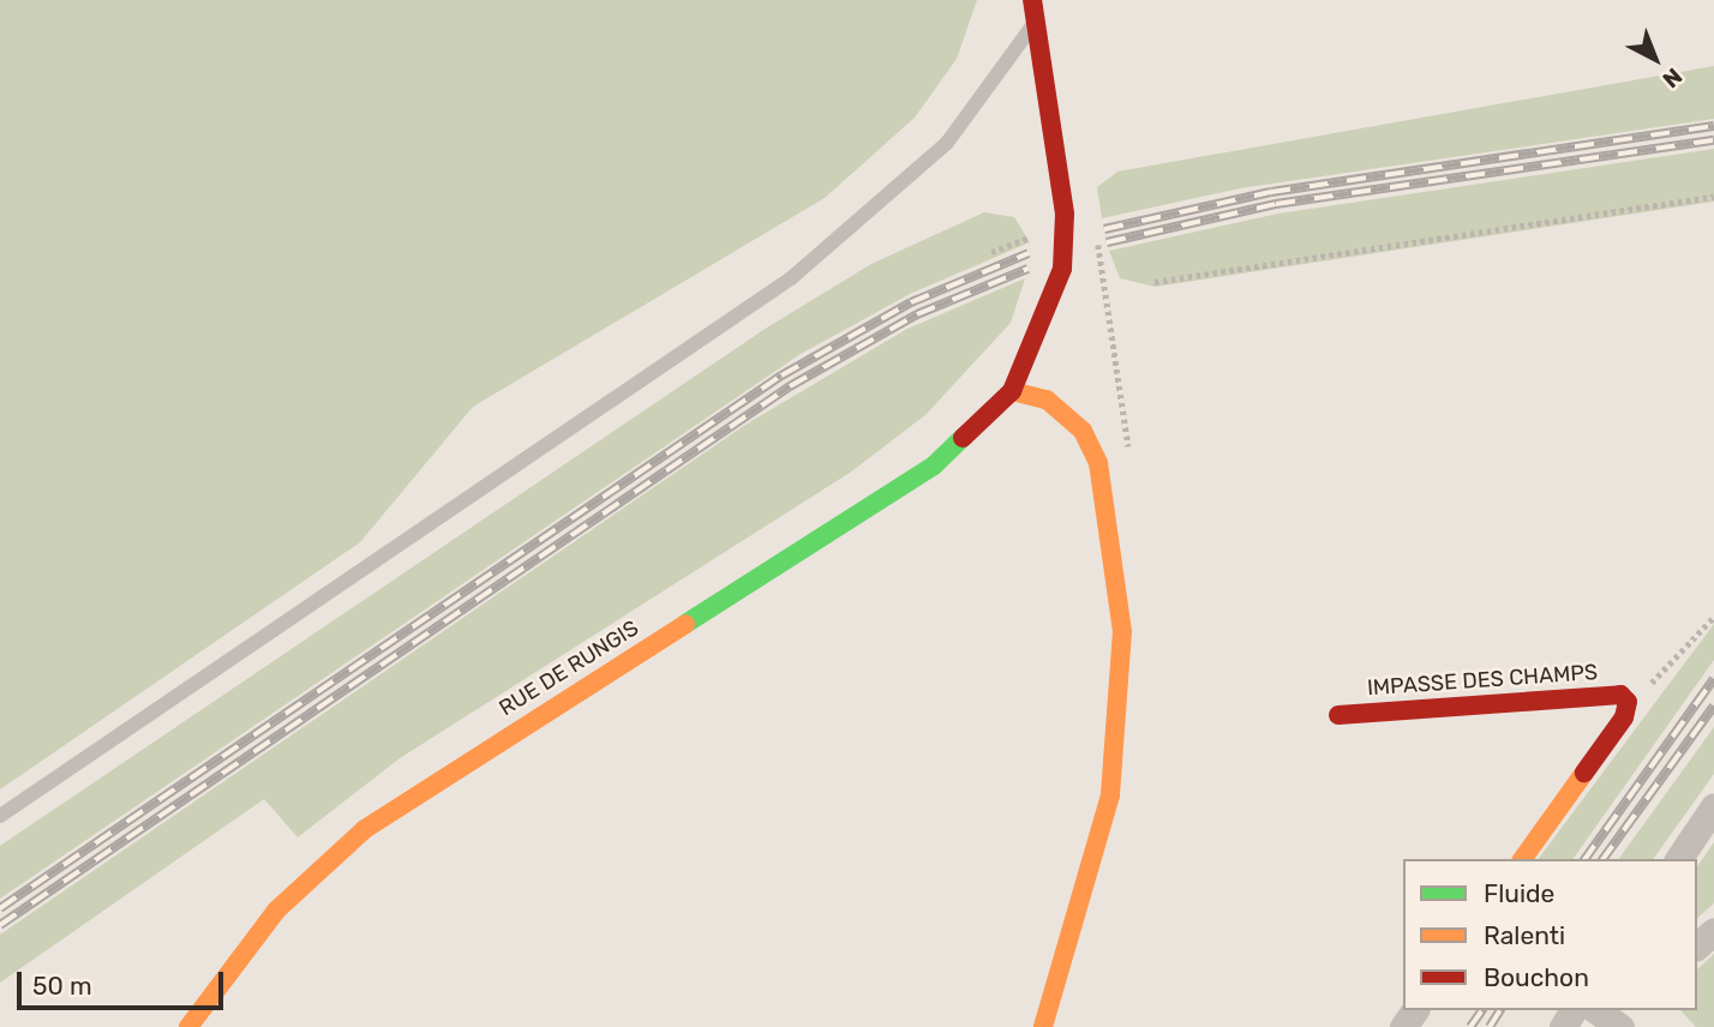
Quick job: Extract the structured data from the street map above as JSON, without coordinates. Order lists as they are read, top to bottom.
{
  "streets": {
    "main road": ["RUE DE RUNGIS", "IMPASSE DES CHAMPS"]
  },
  "legend": ["Fluide", "Ralenti", "Bouchon"],
  "scale_bar": "50 m",
  "north": "bottom right"
}
